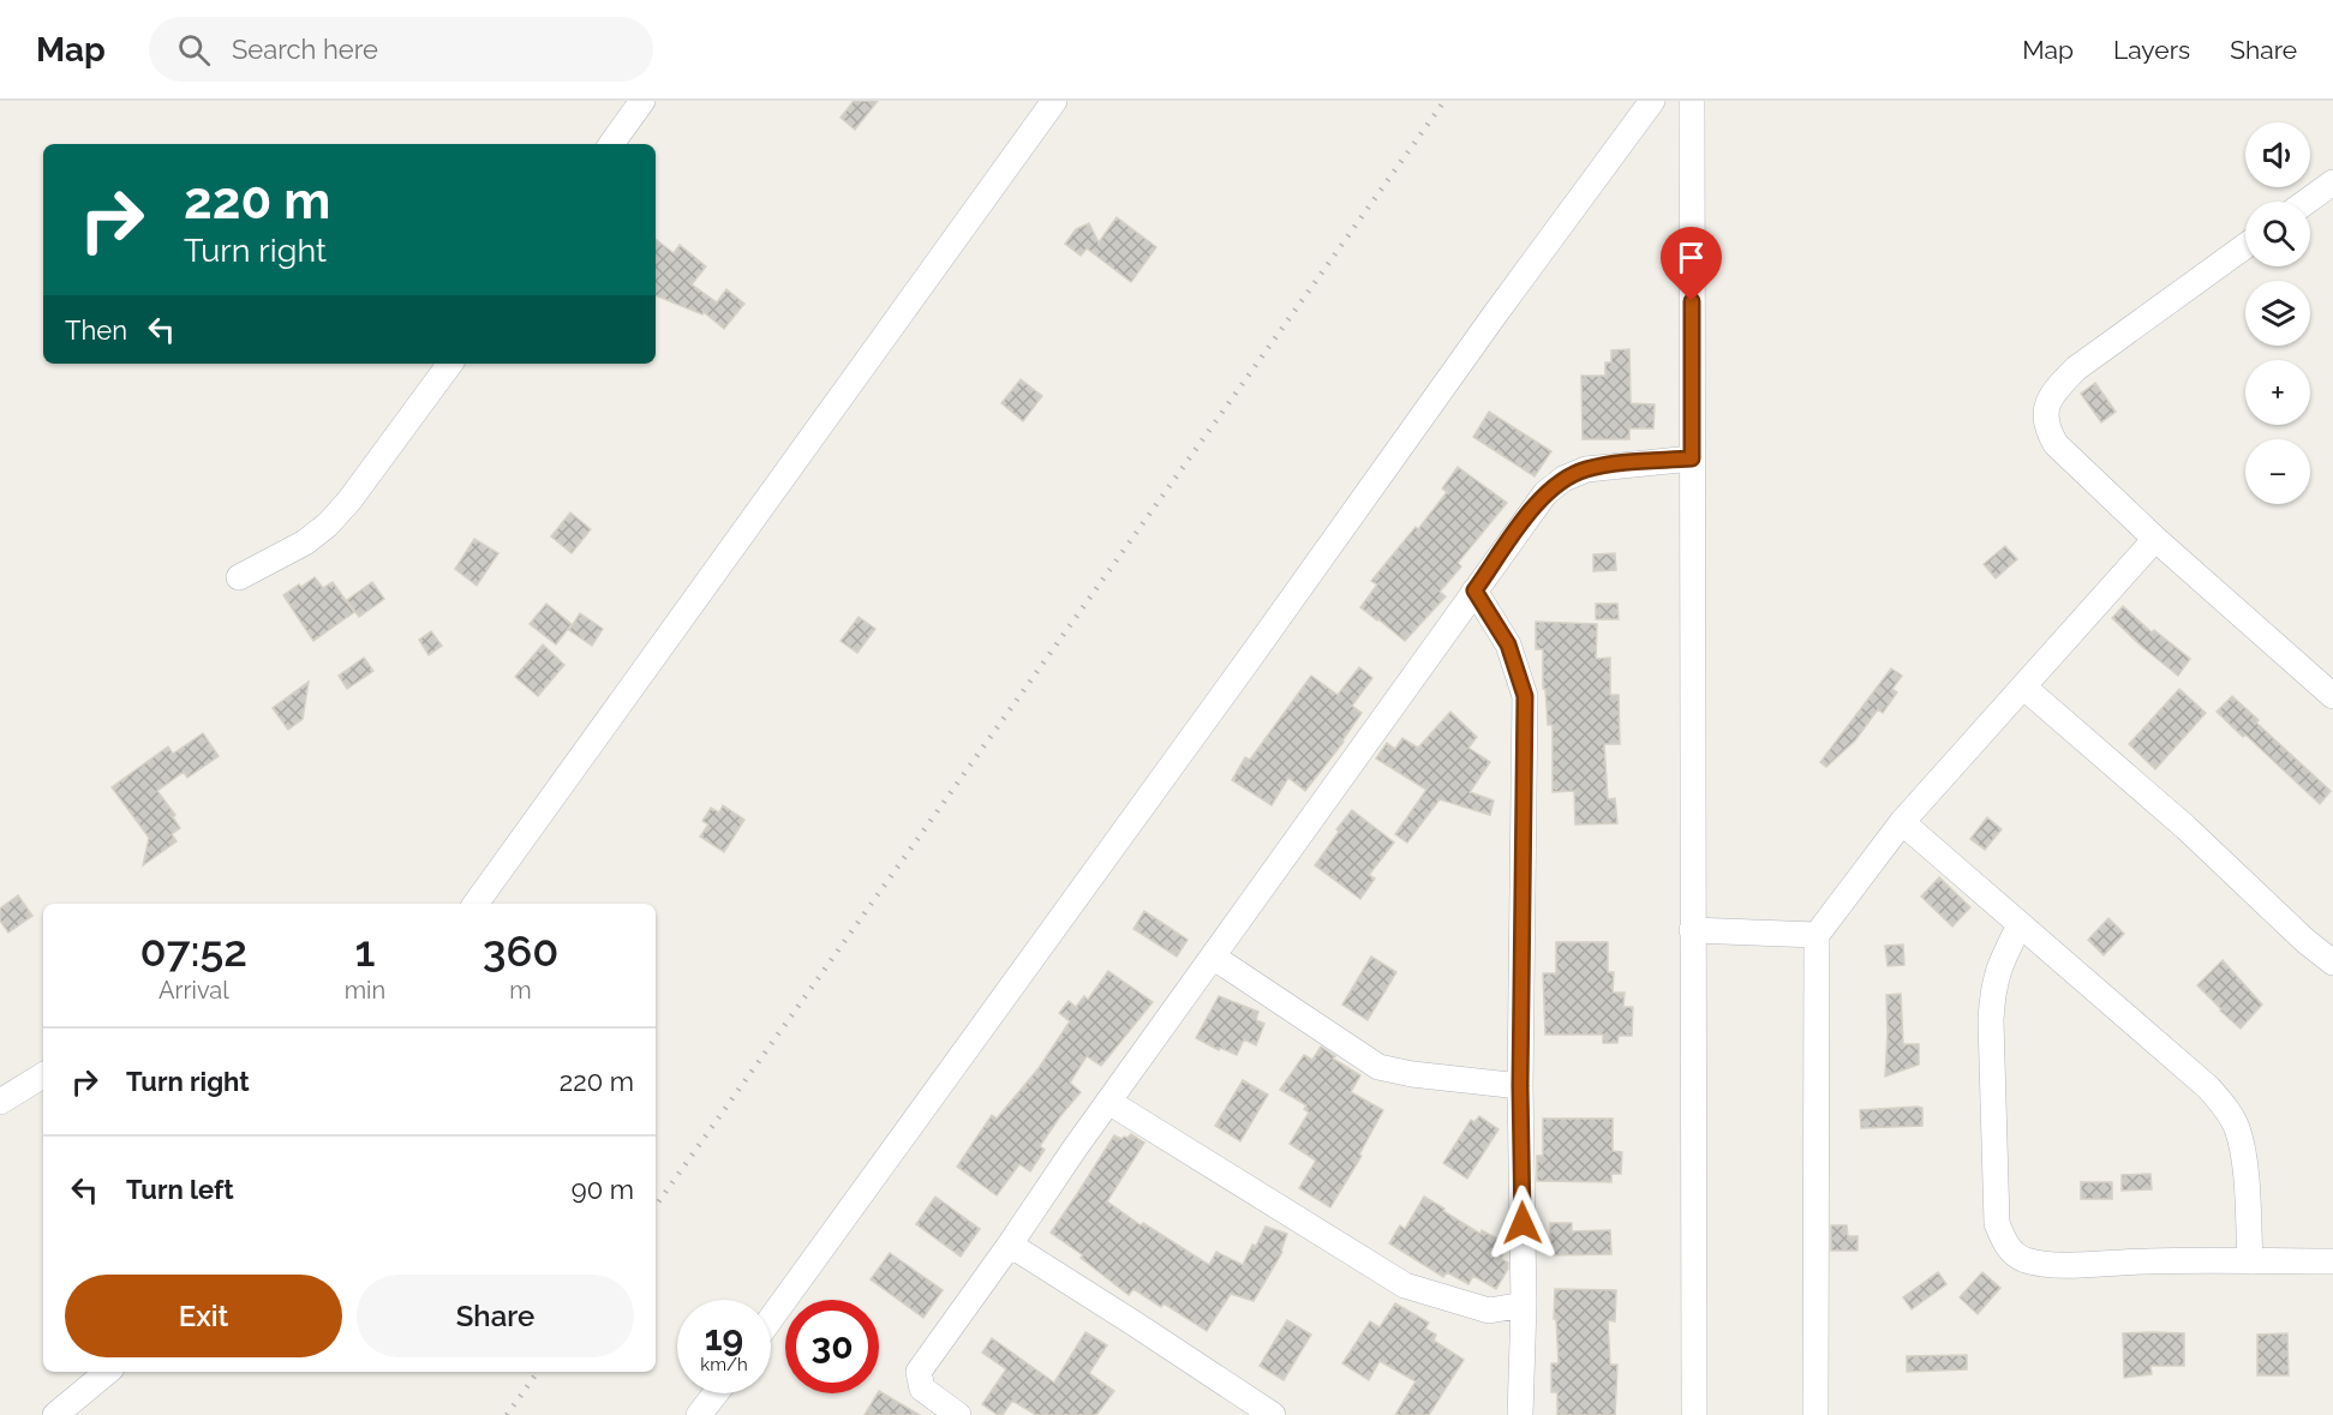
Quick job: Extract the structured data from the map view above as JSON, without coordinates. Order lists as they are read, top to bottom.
{
  "page": {
    "header": "Map",
    "search": "Search here",
    "nav": ["Map", "Layers", "Share"],
    "map_buttons": ["+", "−"],
    "turn": ["220 m", "Turn right"],
    "then": "Then",
    "eta": [
      "07:52",
      "Arrival",
      "1",
      "min",
      "360",
      "m"
    ],
    "list": [
      {
        "name": "Turn right",
        "value": "220 m"
      },
      {
        "name": "Turn left",
        "value": "90 m"
      }
    ],
    "buttons": ["Exit", "Share"],
    "speed": "19 km/h",
    "limit": "30"
  }
}
